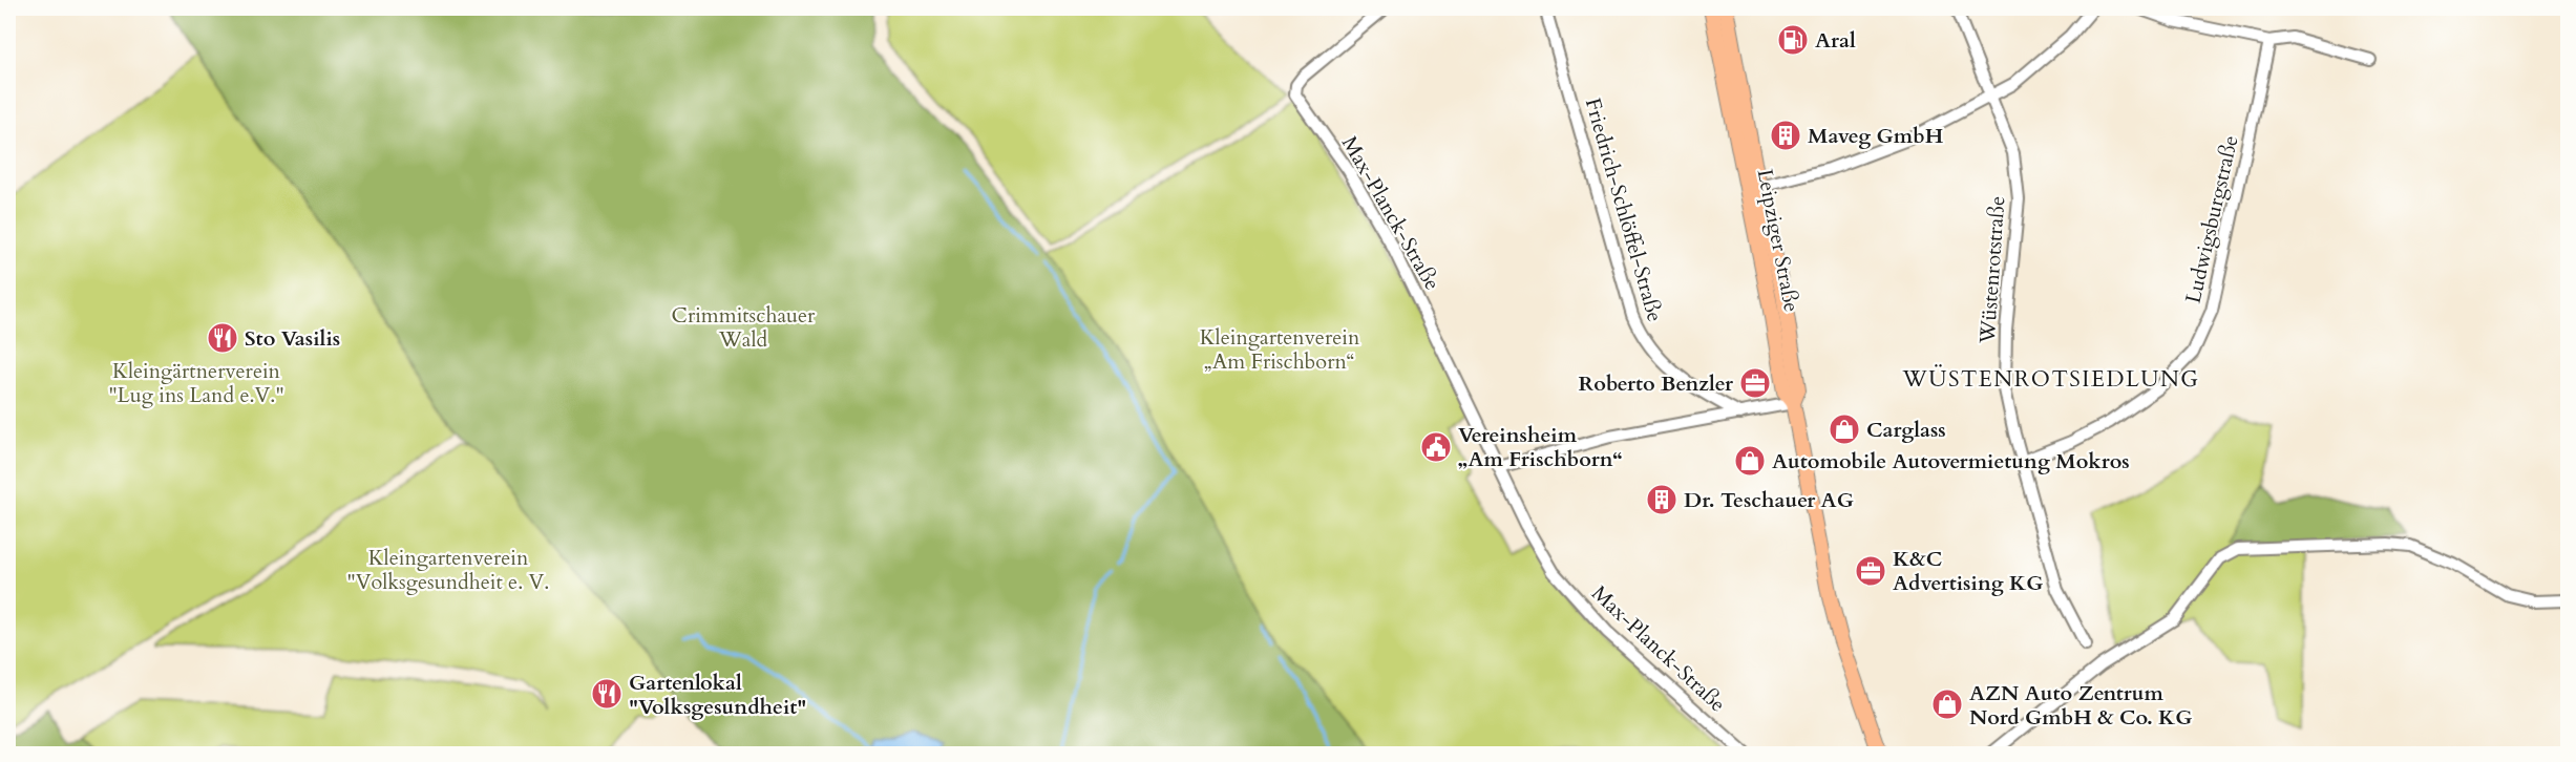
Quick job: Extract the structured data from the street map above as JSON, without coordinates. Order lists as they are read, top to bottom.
{
  "streets": {
    "main road": ["Leipziger Straße"],
    "street": [
      "Friedrich-Schlöffel-Straße",
      "Max-Planck-Straße",
      "Ludwigsburgstraße",
      "Wüstenrotstraße"
    ]
  },
  "crossings": [
    ["Ludwigsburgstraße", "Wüstenrotstraße"]
  ],
  "districts": ["WÜSTENROTSIEDLUNG"],
  "parks": [
    "Crimmitschauer Wald",
    "Kleingartenverein „Am Frischborn“",
    "Kleingärtnerverein \"Lug ins Land e.V.\"",
    "Kleingartenverein \"Volksgesundheit e. V."
  ],
  "places": {
    "fuel station": ["Aral"],
    "building": ["Maveg GmbH", "Dr. Teschauer AG"],
    "restaurant": ["Sto Vasilis", "Gartenlokal \"Volksgesundheit\""],
    "office": ["Roberto Benzler", "K&C Advertising KG"],
    "shop": ["Carglass", "Automobile Autovermietung Mokros", "AZN Auto Zentrum Nord GmbH & Co. KG"],
    "public building": ["Vereinsheim „Am Frischborn“"]
  }
}
